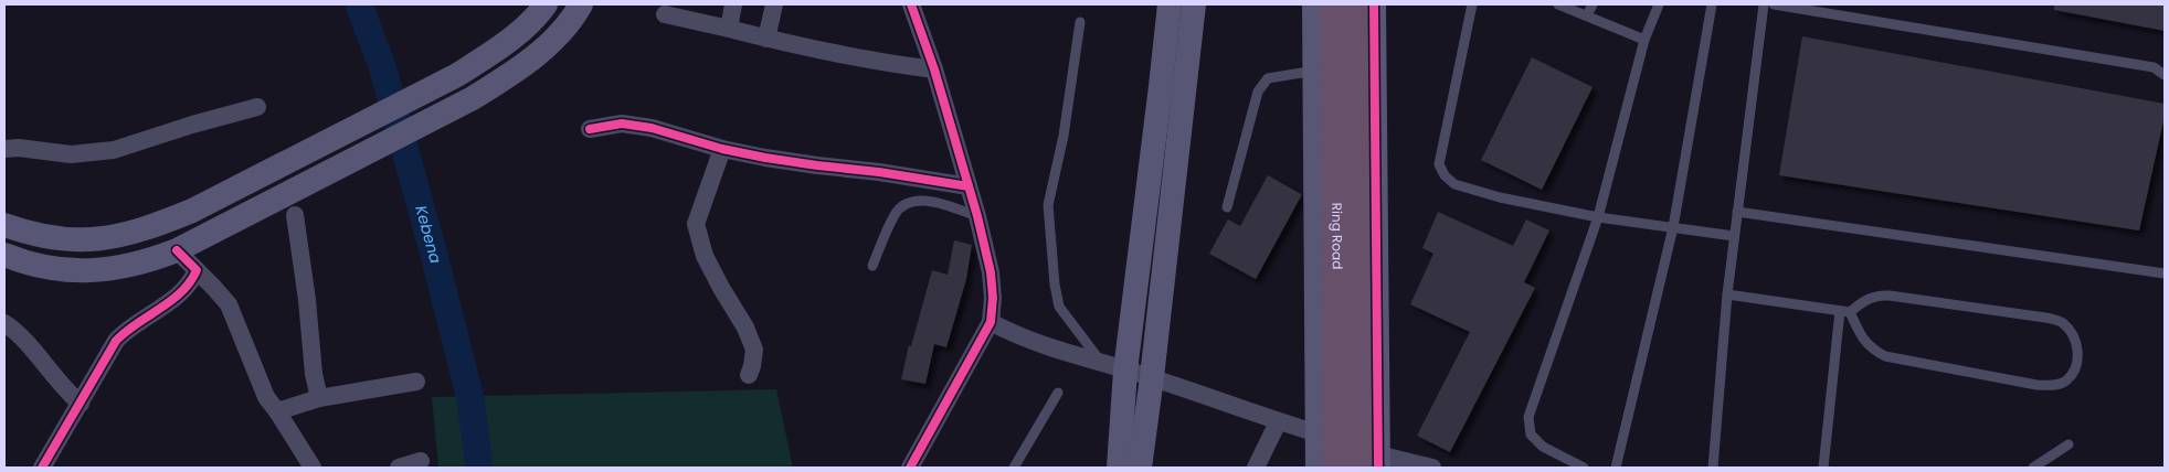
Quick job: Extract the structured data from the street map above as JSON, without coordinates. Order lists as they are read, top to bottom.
{
  "streets": {
    "highway": ["Ring Road"]
  },
  "water": ["Kebena"]
}
